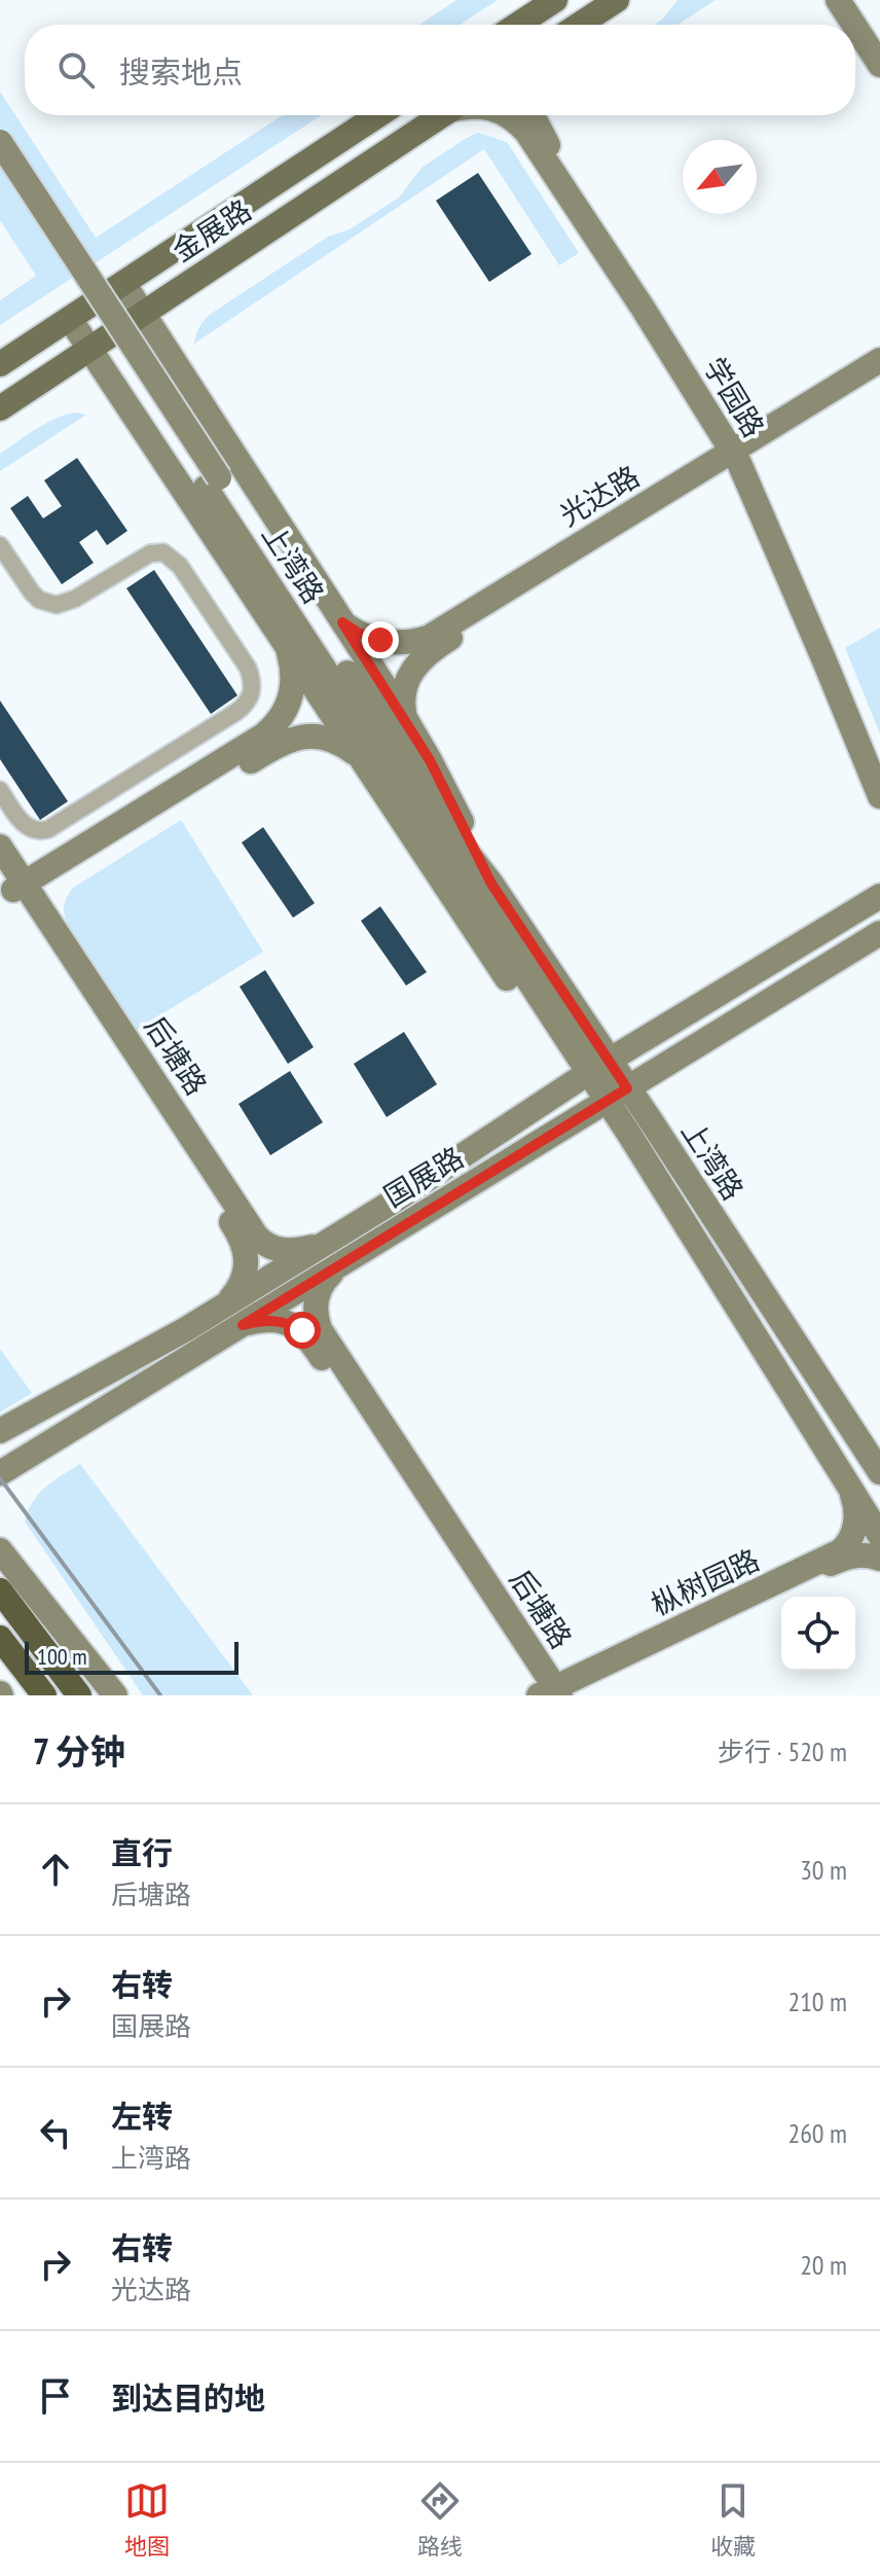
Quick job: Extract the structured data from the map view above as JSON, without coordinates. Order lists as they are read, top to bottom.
{
  "streets": {
    "main road": [
      "金展路",
      "学园路",
      "光达路",
      "上湾路",
      "后塘路",
      "国展路",
      "枞树园路"
    ]
  },
  "crossings": [
    ["金展路", "上湾路"],
    ["学园路", "光达路"],
    ["光达路", "上湾路"],
    ["上湾路", "国展路"],
    ["上湾路", "枞树园路"],
    ["后塘路", "国展路"],
    ["后塘路", "枞树园路"]
  ],
  "scale_bar": "100 m",
  "north": "bottom left",
  "page": {
    "search": "搜索地点",
    "scale": "100 m",
    "heading": ["7 分钟", "步行 · 520 m"],
    "list": [
      ["直行", "后塘路", "30 m"],
      ["右转", "国展路", "210 m"],
      ["左转", "上湾路", "260 m"],
      ["右转", "光达路", "20 m"],
      "到达目的地"
    ],
    "nav": ["地图", "路线", "收藏"]
  }
}
